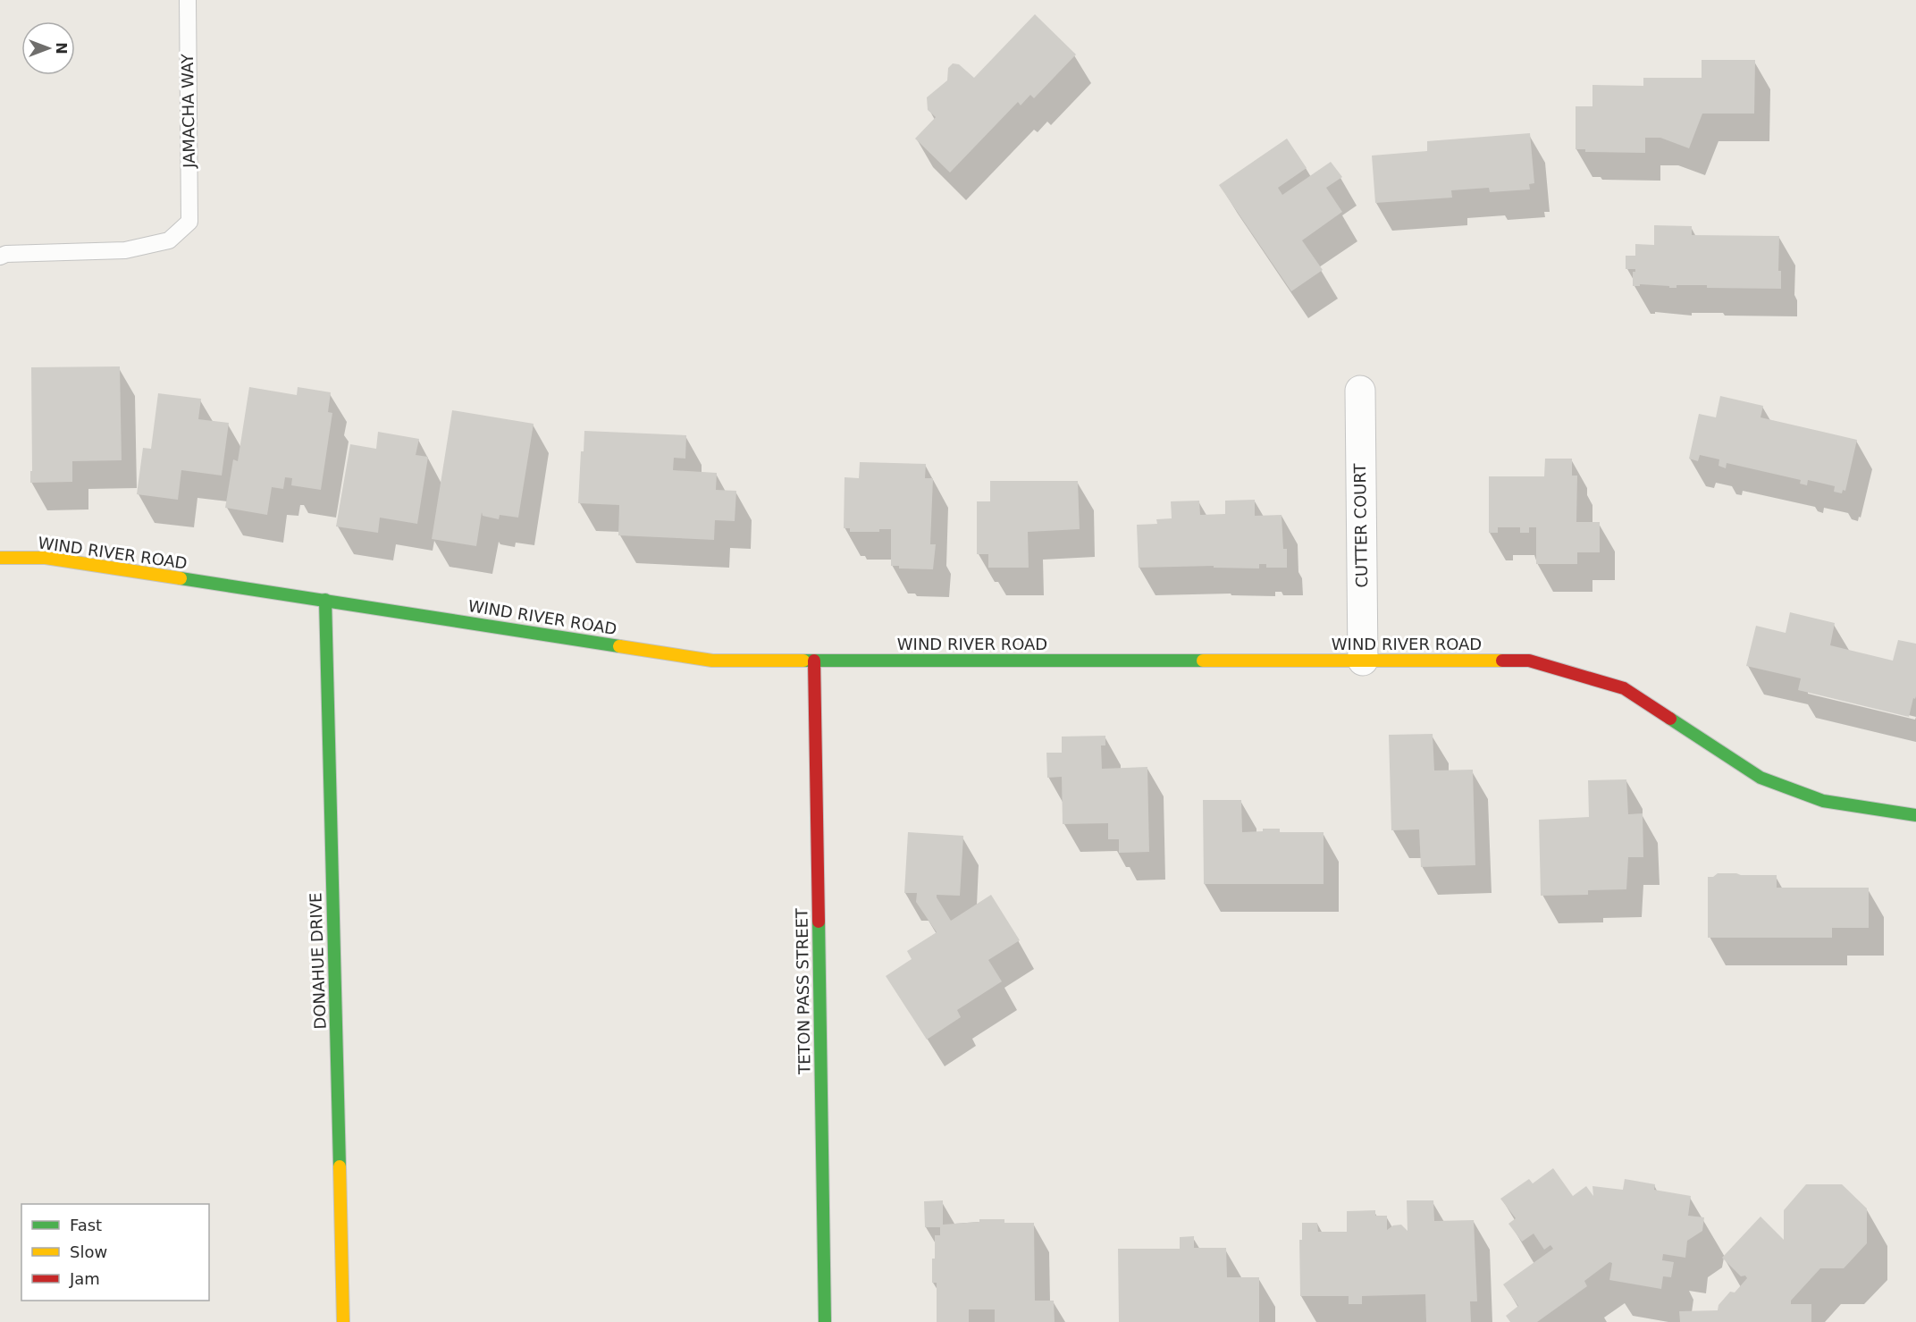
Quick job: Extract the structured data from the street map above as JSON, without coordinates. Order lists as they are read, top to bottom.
{
  "streets": {
    "street": [
      "CUTTER COURT",
      "WIND RIVER ROAD",
      "DONAHUE DRIVE",
      "TETON PASS STREET"
    ],
    "lane": ["JAMACHA WAY"]
  },
  "crossings": [
    ["CUTTER COURT", "WIND RIVER ROAD"],
    ["WIND RIVER ROAD", "DONAHUE DRIVE"],
    ["WIND RIVER ROAD", "TETON PASS STREET"]
  ],
  "legend": ["Fast", "Slow", "Jam"],
  "north": "right"
}
